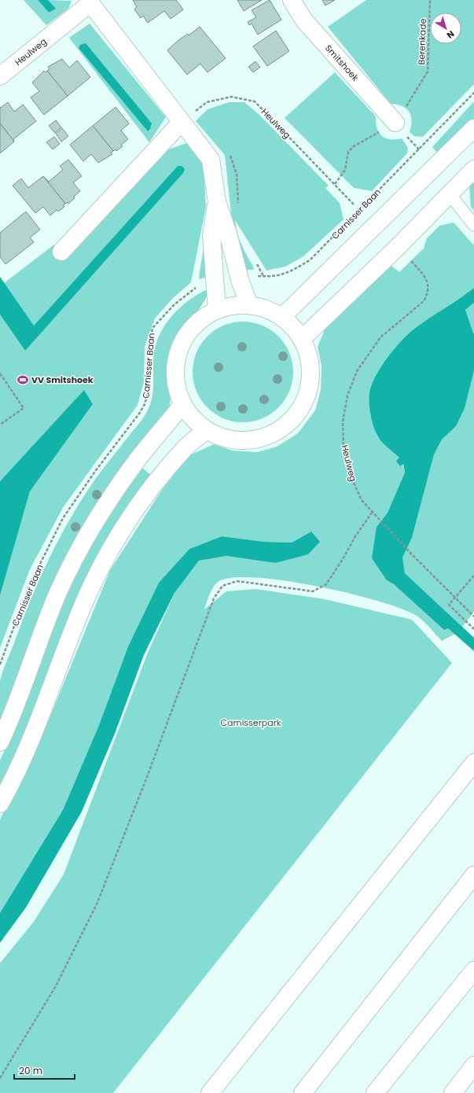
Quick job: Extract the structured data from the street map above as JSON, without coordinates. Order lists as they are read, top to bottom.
{
  "streets": {
    "main road": ["Heulweg", "Smitshoek"],
    "path": ["Berenkade", "Carnisser Baan"]
  },
  "crossings": [
    ["Heulweg", "Carnisser Baan"]
  ],
  "parks": ["Carnisserpark"],
  "places": {
    "sports": ["VV Smitshoek"]
  },
  "scale_bar": "20 m",
  "north": "bottom right"
}
